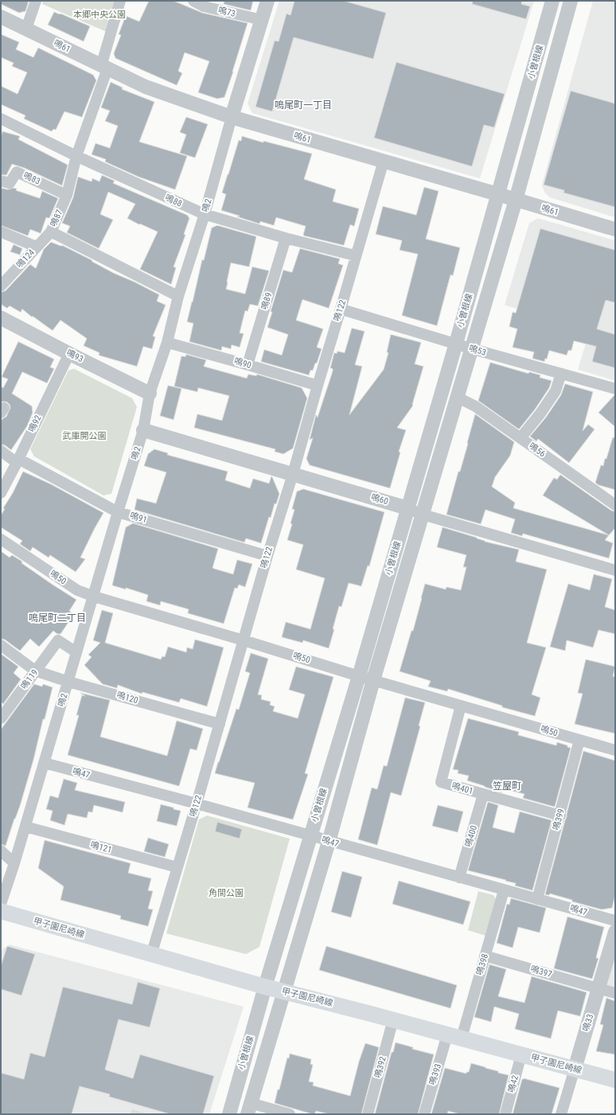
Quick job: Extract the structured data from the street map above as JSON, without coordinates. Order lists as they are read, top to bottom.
{
  "streets": {
    "main road": ["甲子園尼崎線"],
    "street": [
      "鳴73",
      "鳴61",
      "小曽根線",
      "鳴83",
      "鳴88",
      "鳴2",
      "鳴87",
      "鳴124",
      "鳴89",
      "鳴122",
      "鳴53",
      "鳴93",
      "鳴90",
      "鳴92",
      "鳴56",
      "鳴60",
      "鳴91",
      "鳴50",
      "鳴119",
      "鳴120",
      "鳴47",
      "鳴401",
      "鳴399",
      "鳴400",
      "鳴121",
      "鳴398",
      "鳴397",
      "鳴33",
      "鳴392",
      "鳴393",
      "鳴42"
    ]
  },
  "crossings": [
    ["鳴73", "鳴2"],
    ["鳴61", "小曽根線"],
    ["鳴61", "鳴2"],
    ["鳴61", "鳴87"],
    ["鳴61", "鳴122"],
    ["小曽根線", "鳴53"],
    ["小曽根線", "鳴56"],
    ["小曽根線", "鳴60"],
    ["小曽根線", "鳴50"],
    ["小曽根線", "鳴47"],
    ["小曽根線", "甲子園尼崎線"],
    ["鳴83", "鳴87"],
    ["鳴88", "鳴2"],
    ["鳴88", "鳴87"],
    ["鳴88", "鳴89"],
    ["鳴88", "鳴122"],
    ["鳴2", "鳴87"],
    ["鳴2", "鳴93"],
    ["鳴2", "鳴90"],
    ["鳴2", "鳴60"],
    ["鳴2", "鳴91"],
    ["鳴2", "鳴50"],
    ["鳴2", "鳴119"],
    ["鳴2", "鳴120"],
    ["鳴2", "鳴47"],
    ["鳴2", "鳴121"],
    ["鳴87", "鳴124"],
    ["鳴89", "鳴90"],
    ["鳴122", "鳴53"],
    ["鳴122", "鳴90"],
    ["鳴122", "鳴60"],
    ["鳴122", "鳴91"],
    ["鳴122", "鳴50"],
    ["鳴122", "鳴120"],
    ["鳴122", "鳴47"],
    ["鳴122", "鳴121"],
    ["鳴122", "甲子園尼崎線"],
    ["鳴93", "鳴92"],
    ["鳴92", "鳴91"],
    ["鳴50", "鳴401"],
    ["鳴50", "鳴399"],
    ["鳴119", "鳴120"],
    ["鳴47", "鳴399"],
    ["鳴47", "鳴400"],
    ["鳴47", "鳴398"],
    ["鳴401", "鳴399"],
    ["鳴401", "鳴400"],
    ["甲子園尼崎線", "鳴398"],
    ["甲子園尼崎線", "鳴33"],
    ["甲子園尼崎線", "鳴392"],
    ["甲子園尼崎線", "鳴393"],
    ["甲子園尼崎線", "鳴42"],
    ["鳴398", "鳴397"],
    ["鳴398", "鳴393"],
    ["鳴397", "鳴33"]
  ],
  "districts": ["鳴尾町一丁目", "鳴尾町二丁目", "笠屋町"],
  "parks": ["本郷中央公園", "武庫開公園", "角間公園"]
}
